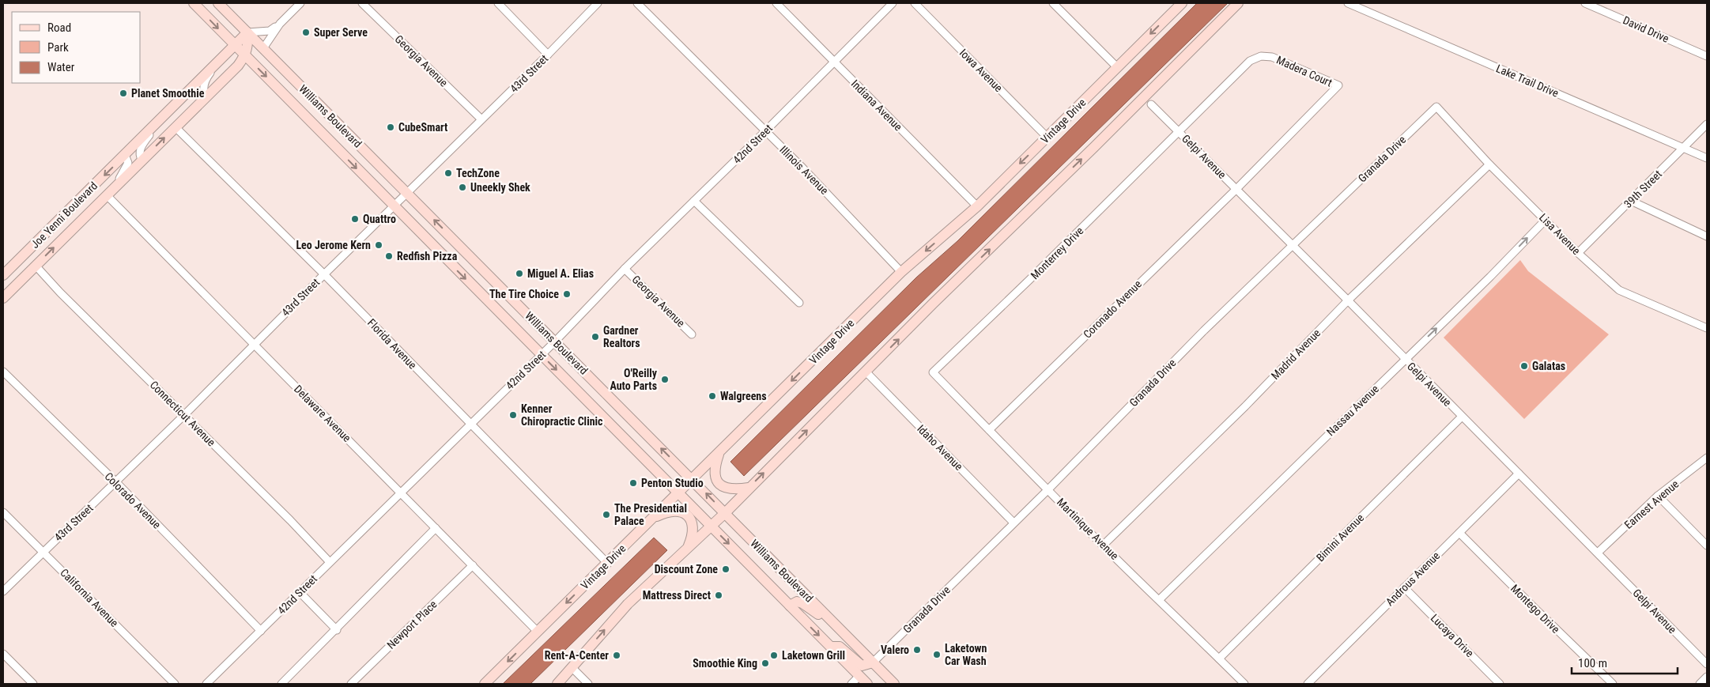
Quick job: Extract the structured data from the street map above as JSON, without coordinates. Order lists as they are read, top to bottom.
{
  "streets": {
    "street": [
      "David Drive",
      "Georgia Avenue",
      "Iowa Avenue",
      "Madera Court",
      "43rd Street",
      "Lake Trail Drive",
      "Indiana Avenue",
      "Williams Boulevard",
      "Vintage Drive",
      "42nd Street",
      "Gelpi Avenue",
      "Granada Drive",
      "Illinois Avenue",
      "39th Street",
      "Joe Yenni Boulevard",
      "Lisa Avenue",
      "Monterrey Drive",
      "Coronado Avenue",
      "Florida Avenue",
      "Madrid Avenue",
      "Nassau Avenue",
      "Connecticut Avenue",
      "Delaware Avenue",
      "Idaho Avenue",
      "Colorado Avenue",
      "Earnest Avenue",
      "Martinique Avenue",
      "Bimini Avenue",
      "Androus Avenue",
      "California Avenue",
      "Montego Drive",
      "Newport Place",
      "Lucaya Drive"
    ]
  },
  "crossings": [
    ["Georgia Avenue", "43rd Street"],
    ["Georgia Avenue", "42nd Street"],
    ["Iowa Avenue", "Vintage Drive"],
    ["Madera Court", "Gelpi Avenue"],
    ["Madera Court", "Monterrey Drive"],
    ["Madera Court", "Coronado Avenue"],
    ["43rd Street", "Williams Boulevard"],
    ["43rd Street", "Florida Avenue"],
    ["43rd Street", "Connecticut Avenue"],
    ["43rd Street", "Delaware Avenue"],
    ["43rd Street", "Colorado Avenue"],
    ["43rd Street", "California Avenue"],
    ["Lake Trail Drive", "39th Street"],
    ["Indiana Avenue", "Vintage Drive"],
    ["Indiana Avenue", "42nd Street"],
    ["Williams Boulevard", "Vintage Drive"],
    ["Williams Boulevard", "42nd Street"],
    ["Williams Boulevard", "Granada Drive"],
    ["Williams Boulevard", "Joe Yenni Boulevard"],
    ["Vintage Drive", "Illinois Avenue"],
    ["Vintage Drive", "Florida Avenue"],
    ["Vintage Drive", "Delaware Avenue"],
    ["42nd Street", "Illinois Avenue"],
    ["42nd Street", "Florida Avenue"],
    ["42nd Street", "Connecticut Avenue"],
    ["42nd Street", "Delaware Avenue"],
    ["42nd Street", "Colorado Avenue"],
    ["Gelpi Avenue", "Granada Drive"],
    ["Gelpi Avenue", "Monterrey Drive"],
    ["Gelpi Avenue", "Coronado Avenue"],
    ["Gelpi Avenue", "Madrid Avenue"],
    ["Gelpi Avenue", "Nassau Avenue"],
    ["Gelpi Avenue", "Earnest Avenue"],
    ["Gelpi Avenue", "Bimini Avenue"],
    ["Gelpi Avenue", "Androus Avenue"],
    ["Granada Drive", "Lisa Avenue"],
    ["Granada Drive", "Idaho Avenue"],
    ["Granada Drive", "Martinique Avenue"],
    ["39th Street", "Lisa Avenue"],
    ["Joe Yenni Boulevard", "Florida Avenue"],
    ["Joe Yenni Boulevard", "Connecticut Avenue"],
    ["Joe Yenni Boulevard", "Delaware Avenue"],
    ["Lisa Avenue", "Madrid Avenue"],
    ["Lisa Avenue", "Nassau Avenue"],
    ["Monterrey Drive", "Martinique Avenue"],
    ["Coronado Avenue", "Martinique Avenue"],
    ["Madrid Avenue", "Martinique Avenue"],
    ["Nassau Avenue", "Martinique Avenue"],
    ["Delaware Avenue", "Newport Place"],
    ["Martinique Avenue", "Bimini Avenue"],
    ["Androus Avenue", "Montego Drive"],
    ["Androus Avenue", "Lucaya Drive"]
  ],
  "one_way": ["Nassau Avenue"],
  "places": [
    "Super Serve",
    "Planet Smoothie",
    "CubeSmart",
    "TechZone",
    "Uneekly Shek",
    "Quattro",
    "Leo Jerome Kern",
    "Redfish Pizza",
    "Miguel A. Elias",
    "The Tire Choice",
    "Gardner Realtors",
    "Galatas",
    "O'Reilly Auto Parts",
    "Walgreens",
    "Kenner Chiropractic Clinic",
    "Penton Studio",
    "The Presidential Palace",
    "Discount Zone",
    "Mattress Direct",
    "Valero",
    "Laketown Car Wash",
    "Rent-A-Center",
    "Laketown Grill",
    "Smoothie King"
  ],
  "legend": ["Road", "Park", "Water"],
  "scale_bar": "100 m"
}
